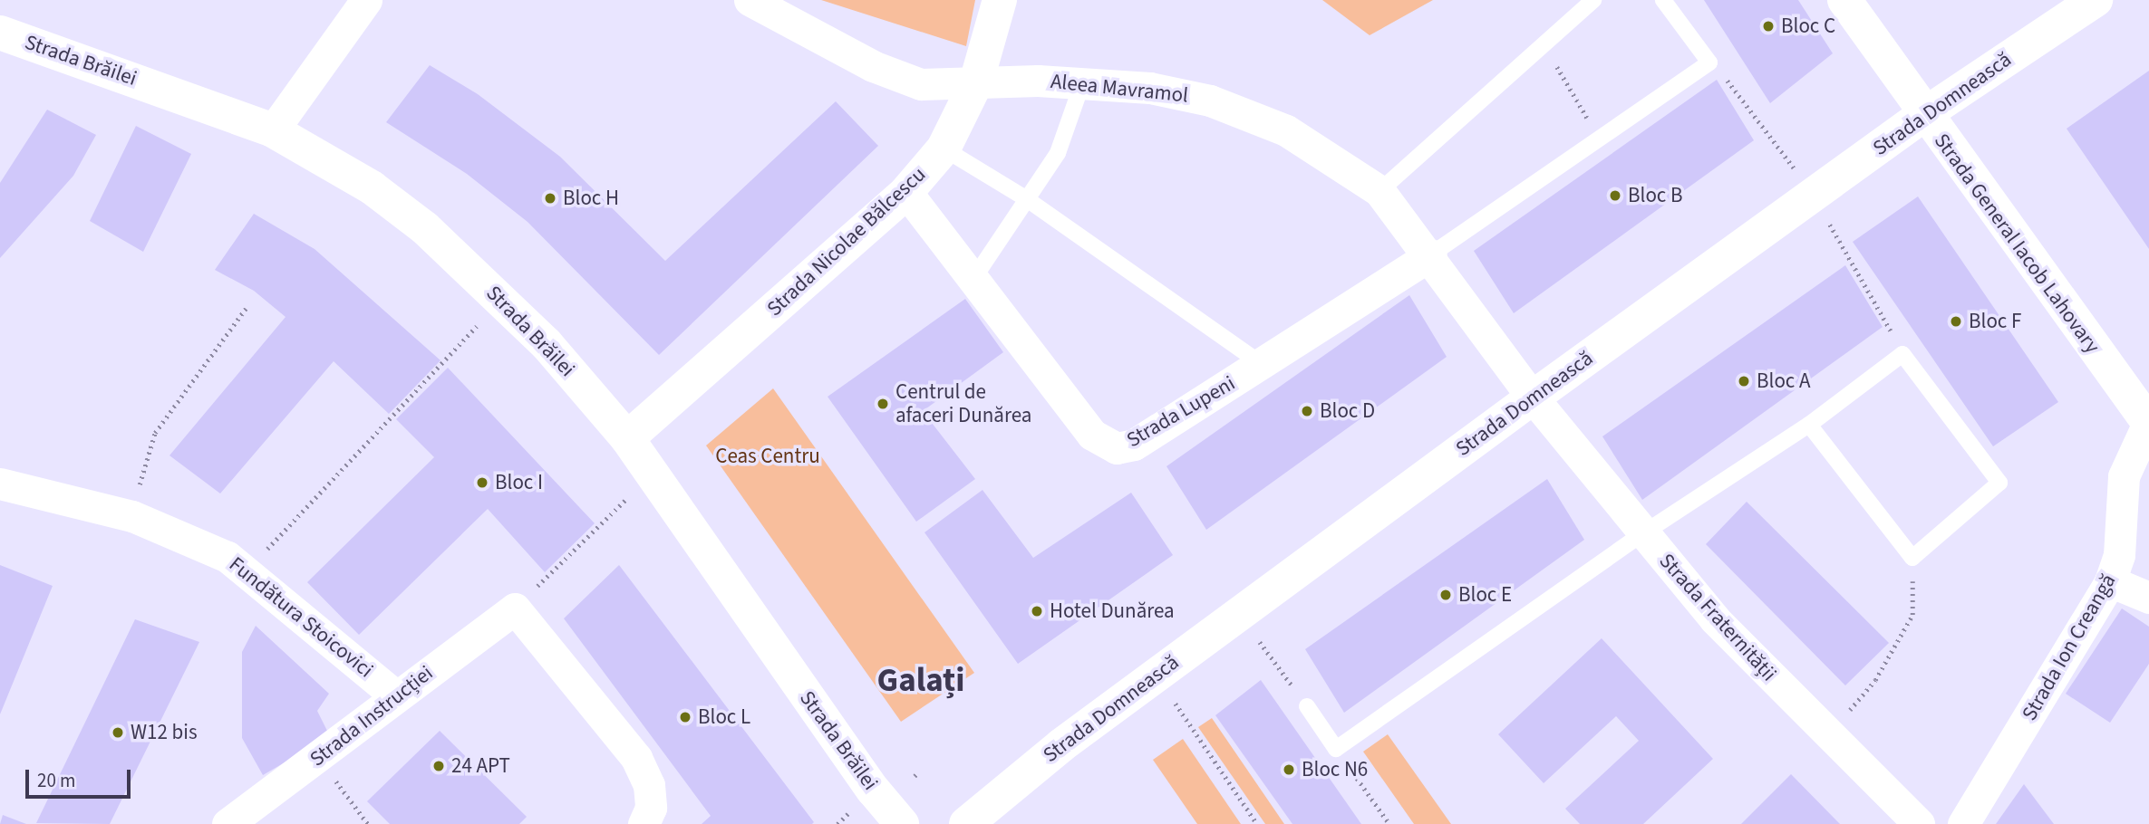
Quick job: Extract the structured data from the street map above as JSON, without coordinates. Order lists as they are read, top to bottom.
{
  "streets": {
    "main road": [
      "Strada Brăilei",
      "Strada Domnească",
      "Strada Nicolae Bălcescu",
      "Strada General Iacob Lahovary"
    ],
    "street": [
      "Aleea Mavramol",
      "Strada Lupeni",
      "Fundătura Stoicovici",
      "Strada Fraternității",
      "Strada Ion Creangă",
      "Strada Instrucției"
    ]
  },
  "crossings": [
    ["Strada Brăilei", "Strada Nicolae Bălcescu"],
    ["Aleea Mavramol", "Strada Domnească"],
    ["Aleea Mavramol", "Strada Nicolae Bălcescu"],
    ["Aleea Mavramol", "Strada Lupeni"],
    ["Aleea Mavramol", "Strada Fraternității"],
    ["Strada Domnească", "Strada General Iacob Lahovary"],
    ["Strada Domnească", "Strada Fraternității"],
    ["Strada Nicolae Bălcescu", "Strada Lupeni"],
    ["Strada General Iacob Lahovary", "Strada Ion Creangă"],
    ["Fundătura Stoicovici", "Strada Instrucției"]
  ],
  "districts": ["Galați"],
  "parks": ["Ceas Centru"],
  "places": [
    "Bloc C",
    "Bloc B",
    "Bloc H",
    "Bloc F",
    "Bloc A",
    "Centrul de afaceri Dunărea",
    "Bloc D",
    "Bloc I",
    "Bloc E",
    "Hotel Dunărea",
    "Bloc L",
    "W12 bis",
    "24 APT",
    "Bloc N6"
  ],
  "scale_bar": "20 m"
}
